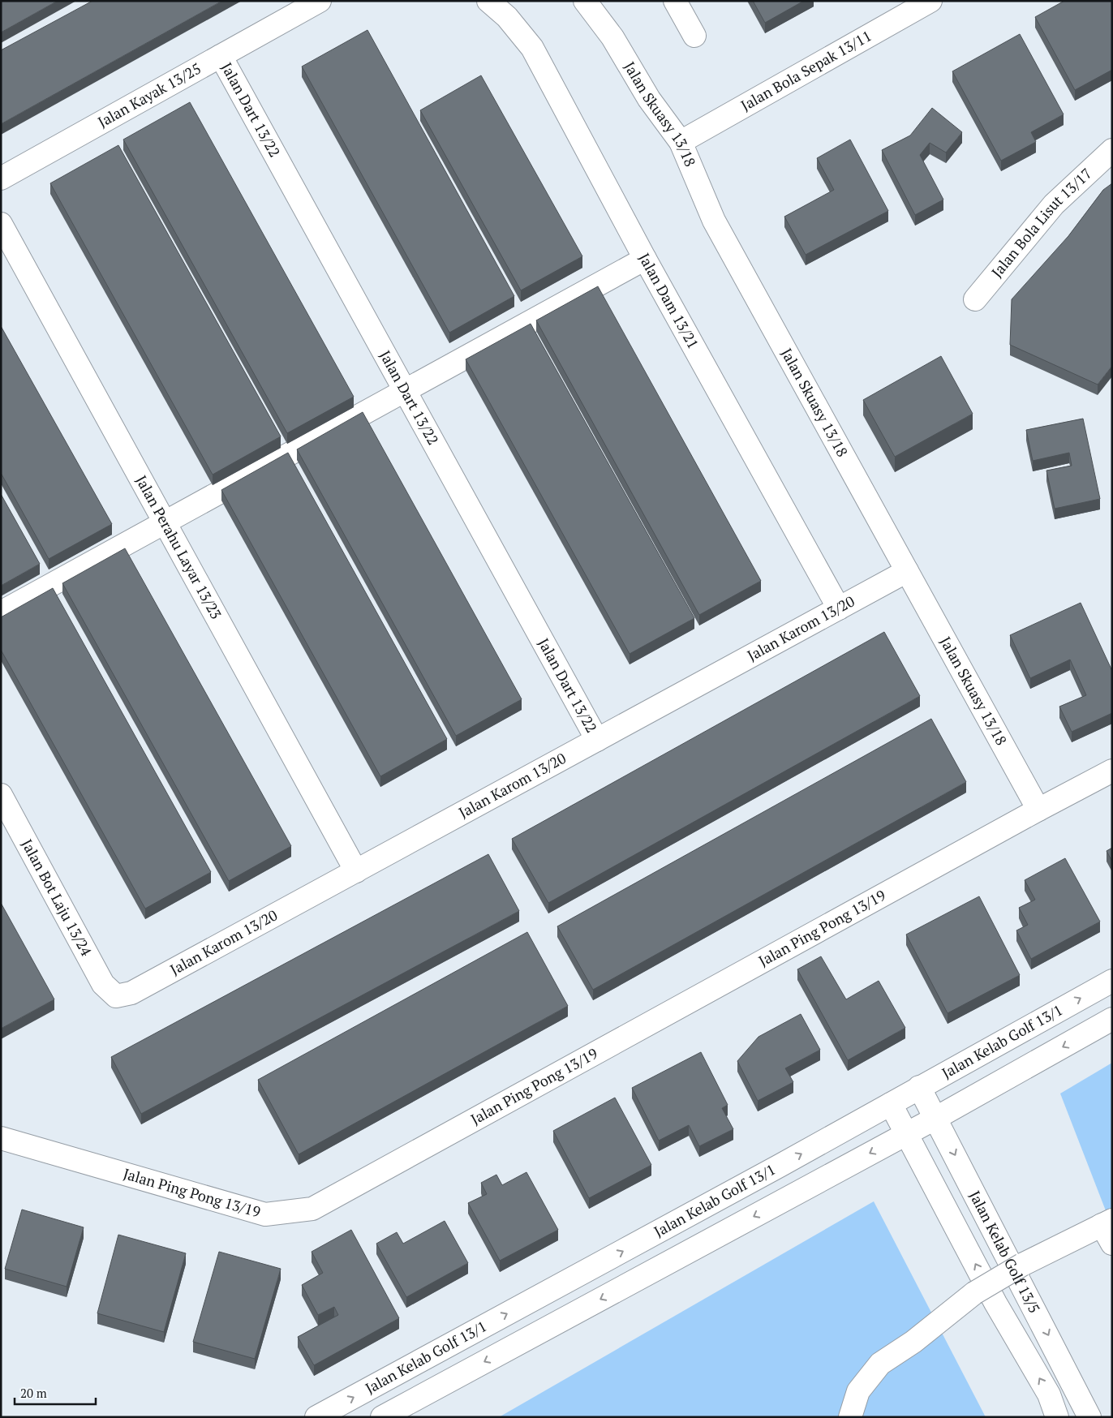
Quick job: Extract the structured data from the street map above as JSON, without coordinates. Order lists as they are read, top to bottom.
{
  "streets": {
    "street": [
      "Jalan Bola Sepak 13/11",
      "Jalan Kayak 13/25",
      "Jalan Dart 13/22",
      "Jalan Skuasy 13/18",
      "Jalan Bola Lisut 13/17",
      "Jalan Dam 13/21",
      "Jalan Perahu Layar 13/23",
      "Jalan Karom 13/20",
      "Jalan Bot Laju 13/24",
      "Jalan Ping Pong 13/19",
      "Jalan Kelab Golf 13/1",
      "Jalan Kelab Golf 13/5"
    ]
  },
  "crossings": [
    ["Jalan Bola Sepak 13/11", "Jalan Skuasy 13/18"],
    ["Jalan Kayak 13/25", "Jalan Dart 13/22"],
    ["Jalan Dart 13/22", "Jalan Karom 13/20"],
    ["Jalan Skuasy 13/18", "Jalan Karom 13/20"],
    ["Jalan Skuasy 13/18", "Jalan Ping Pong 13/19"],
    ["Jalan Dam 13/21", "Jalan Karom 13/20"],
    ["Jalan Perahu Layar 13/23", "Jalan Karom 13/20"],
    ["Jalan Karom 13/20", "Jalan Bot Laju 13/24"],
    ["Jalan Kelab Golf 13/1", "Jalan Kelab Golf 13/5"]
  ],
  "scale_bar": "20 m"
}
